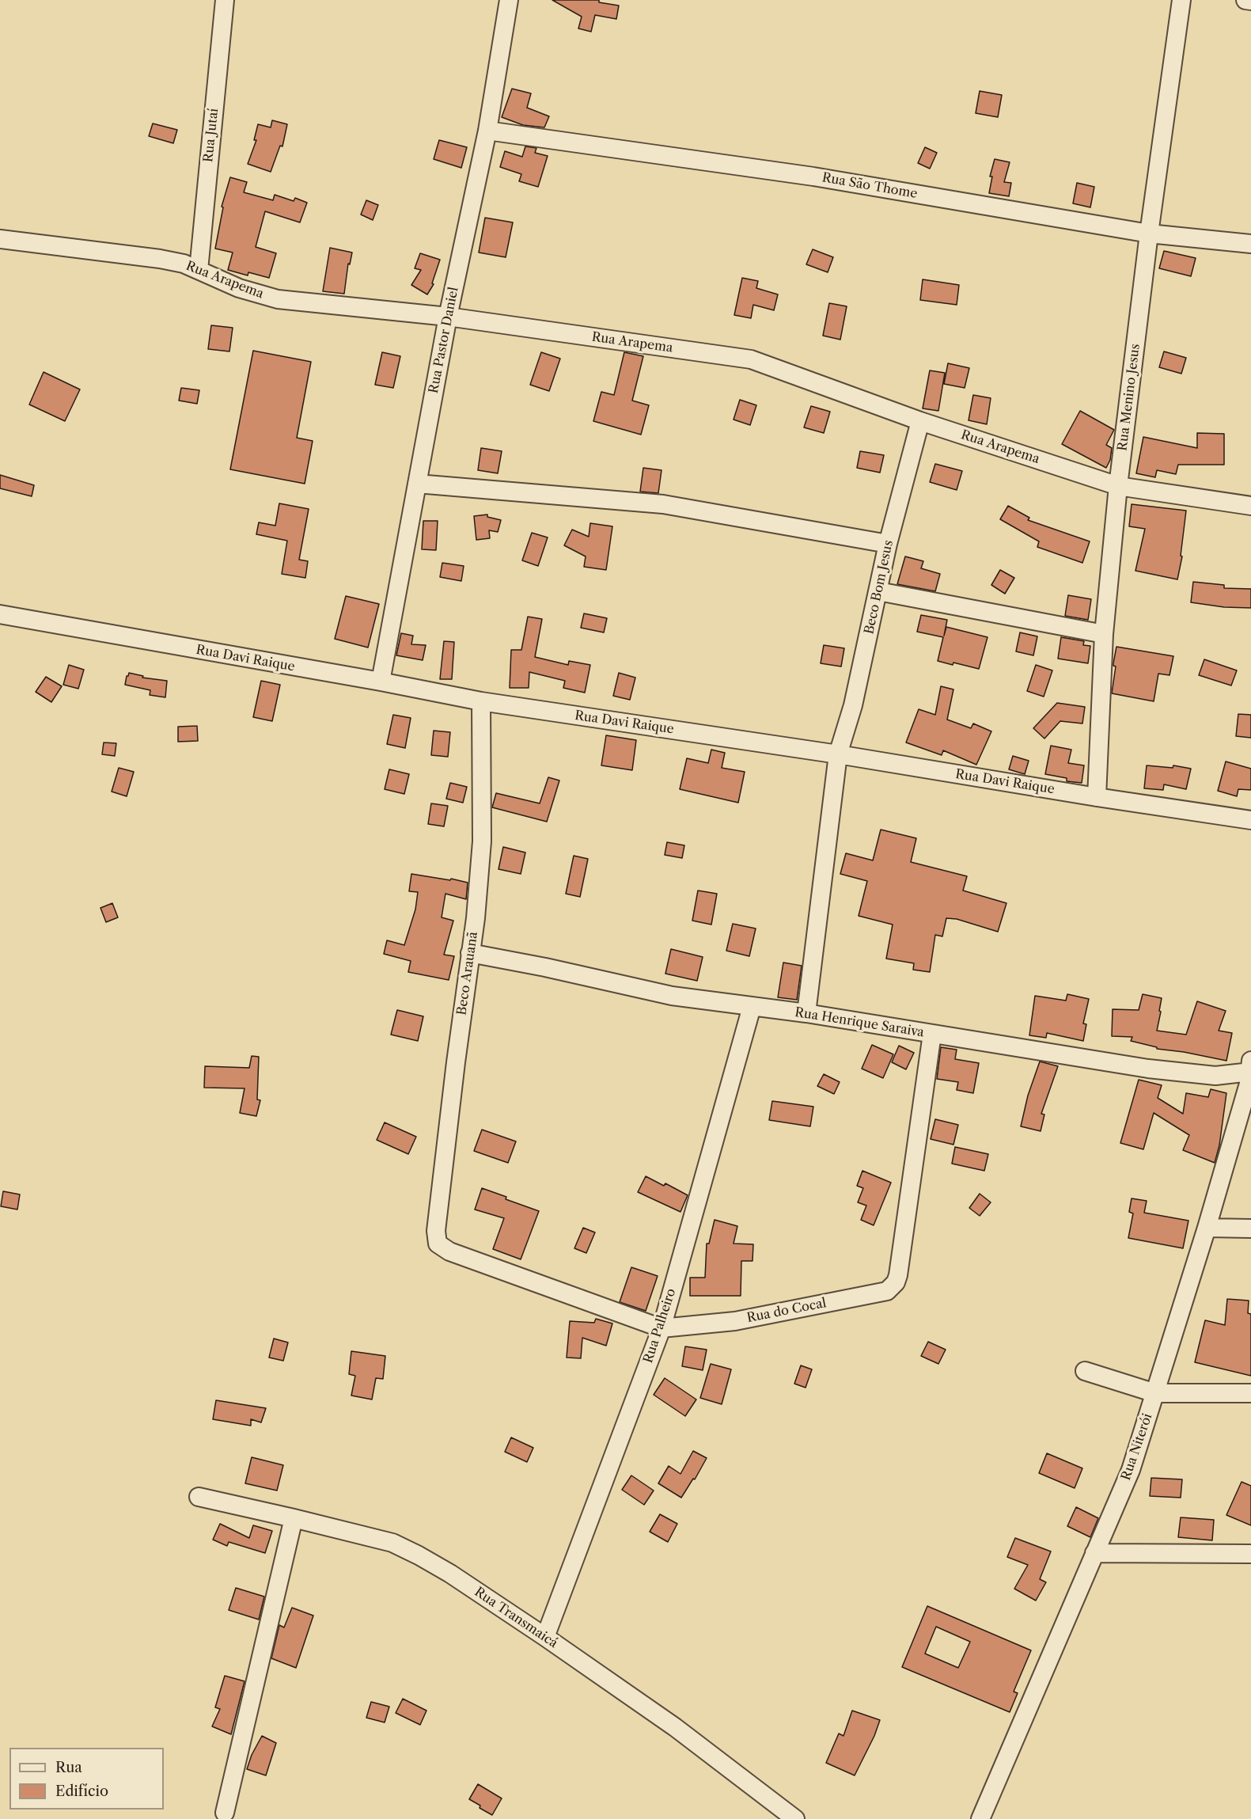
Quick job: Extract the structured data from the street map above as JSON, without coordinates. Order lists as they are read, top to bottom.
{
  "streets": {
    "street": [
      "Rua Jutaí",
      "Rua São Thome",
      "Rua Arapema",
      "Rua Pastor Daniel",
      "Rua Menino Jesus",
      "Beco Bom Jesus",
      "Rua Davi Raique",
      "Beco Arauanã",
      "Rua Henrique Saraiva",
      "Rua do Cocal",
      "Rua Palheiro",
      "Rua Niterói",
      "Rua Transmaicá"
    ]
  },
  "crossings": [
    ["Rua Jutaí", "Rua Arapema"],
    ["Rua São Thome", "Rua Pastor Daniel"],
    ["Rua São Thome", "Rua Menino Jesus"],
    ["Rua Arapema", "Rua Pastor Daniel"],
    ["Rua Arapema", "Rua Menino Jesus"],
    ["Rua Arapema", "Beco Bom Jesus"],
    ["Rua Pastor Daniel", "Rua Davi Raique"],
    ["Rua Menino Jesus", "Rua Davi Raique"],
    ["Beco Bom Jesus", "Rua Davi Raique"],
    ["Beco Bom Jesus", "Rua Henrique Saraiva"],
    ["Rua Davi Raique", "Beco Arauanã"],
    ["Beco Arauanã", "Rua Henrique Saraiva"],
    ["Beco Arauanã", "Rua do Cocal"],
    ["Rua Henrique Saraiva", "Rua do Cocal"],
    ["Rua Henrique Saraiva", "Rua Palheiro"],
    ["Rua Henrique Saraiva", "Rua Niterói"],
    ["Rua do Cocal", "Rua Palheiro"],
    ["Rua Palheiro", "Rua Transmaicá"]
  ],
  "legend": ["Rua", "Edifício"]
}
